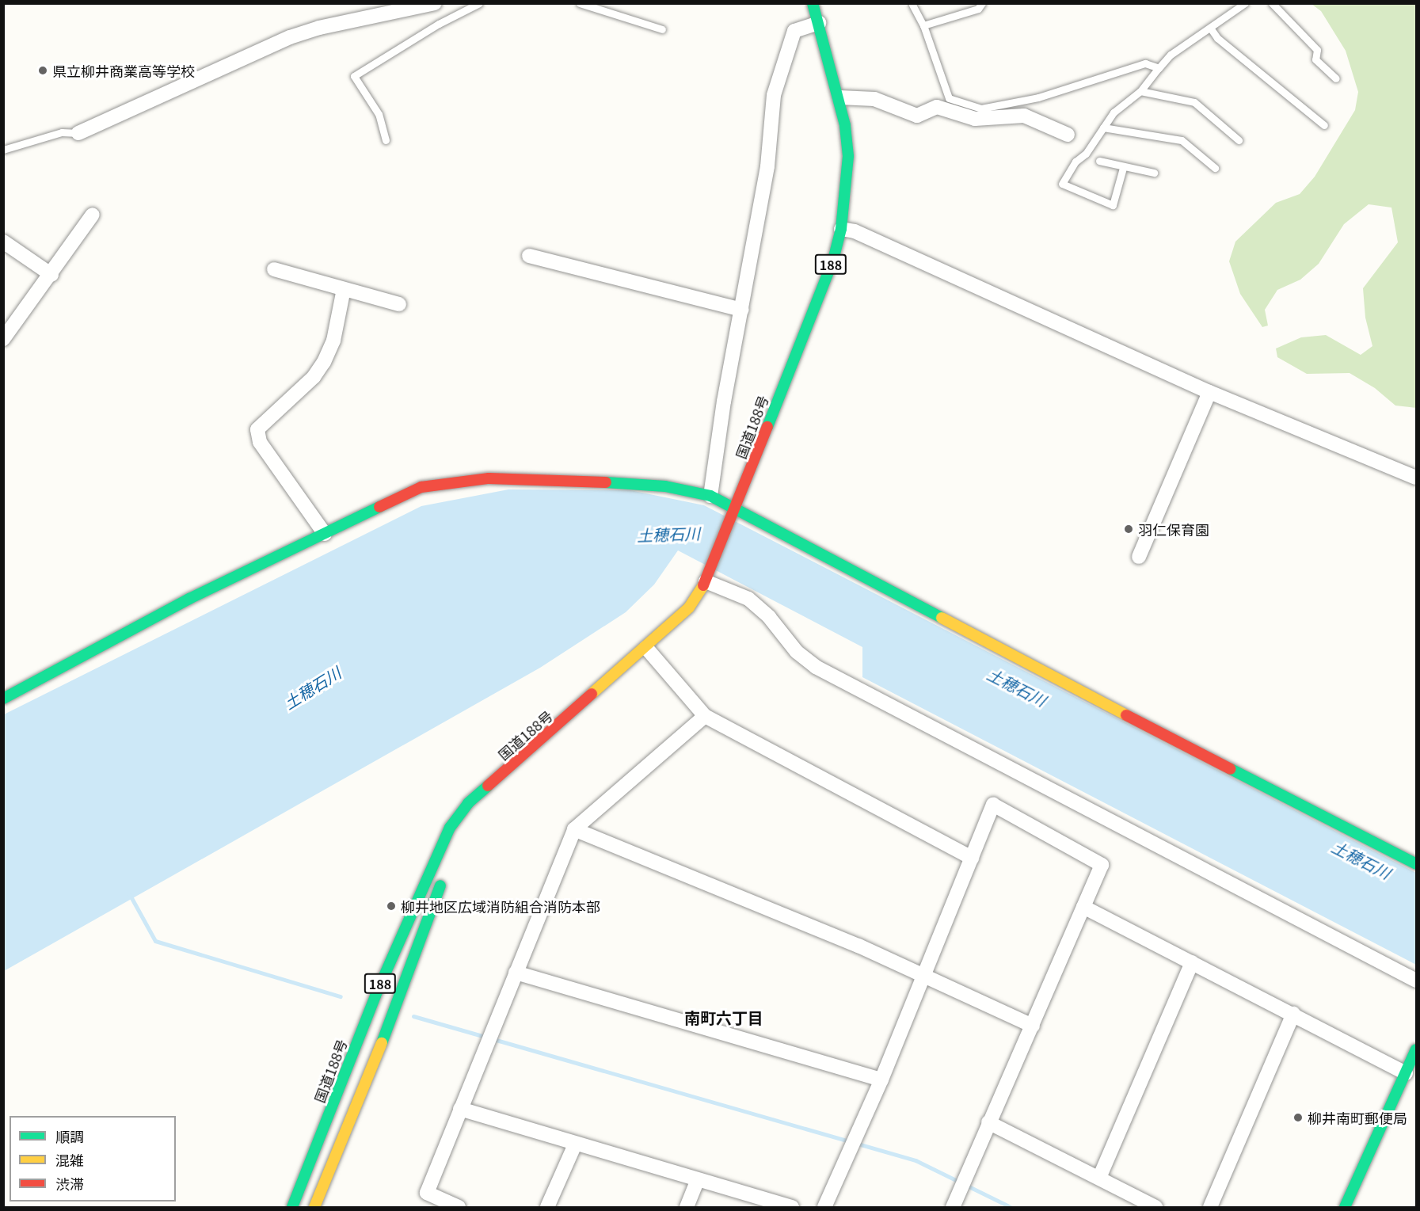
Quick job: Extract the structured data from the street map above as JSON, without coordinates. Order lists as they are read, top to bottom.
{
  "streets": {
    "main road": ["188", "国道188号"]
  },
  "districts": ["南町六丁目"],
  "water": ["土穂石川"],
  "places": [
    "県立柳井商業高等学校",
    "羽仁保育園",
    "柳井地区広域消防組合消防本部",
    "柳井南町郵便局"
  ],
  "legend": ["順調", "混雑", "渋滞"]
}
